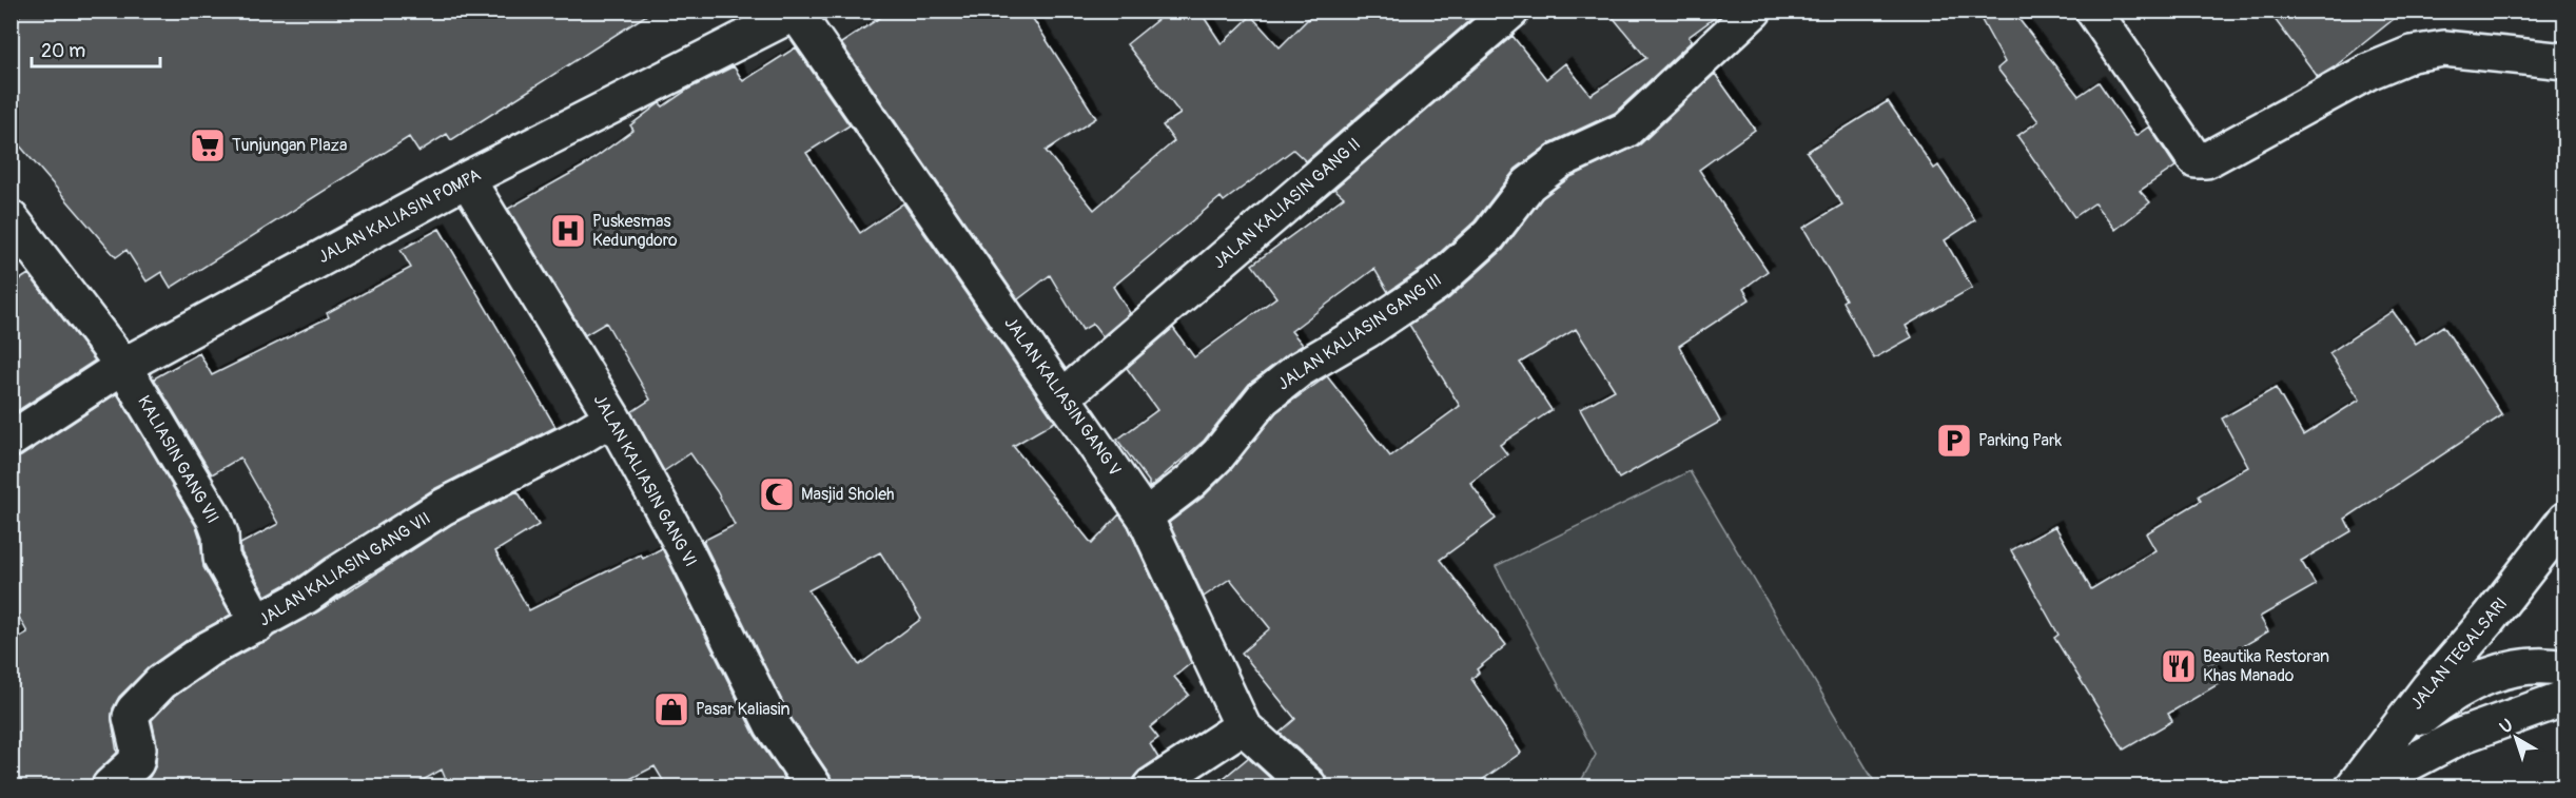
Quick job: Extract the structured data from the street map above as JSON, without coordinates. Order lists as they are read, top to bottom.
{
  "streets": {
    "street": [
      "JALAN KALIASIN GANG II",
      "JALAN KALIASIN POMPA",
      "JALAN KALIASIN GANG III",
      "JALAN KALIASIN GANG V",
      "KALIASIN GANG VII",
      "JALAN KALIASIN GANG VI",
      "JALAN KALIASIN GANG VII",
      "JALAN TEGALSARI"
    ]
  },
  "crossings": [
    ["JALAN KALIASIN GANG II", "JALAN KALIASIN GANG V"],
    ["JALAN KALIASIN POMPA", "JALAN KALIASIN GANG V"],
    ["JALAN KALIASIN POMPA", "KALIASIN GANG VII"],
    ["JALAN KALIASIN POMPA", "JALAN KALIASIN GANG VI"],
    ["JALAN KALIASIN GANG III", "JALAN KALIASIN GANG V"],
    ["KALIASIN GANG VII", "JALAN KALIASIN GANG VII"],
    ["JALAN KALIASIN GANG VI", "JALAN KALIASIN GANG VII"]
  ],
  "places": {
    "supermarket": ["Tunjungan Plaza"],
    "hospital": ["Puskesmas Kedungdoro"],
    "parking": ["Parking Park"],
    "mosque": ["Masjid Sholeh"],
    "restaurant": ["Beautika Restoran Khas Manado"],
    "shop": ["Pasar Kaliasin"]
  },
  "scale_bar": "20 m",
  "north": "top left"
}
